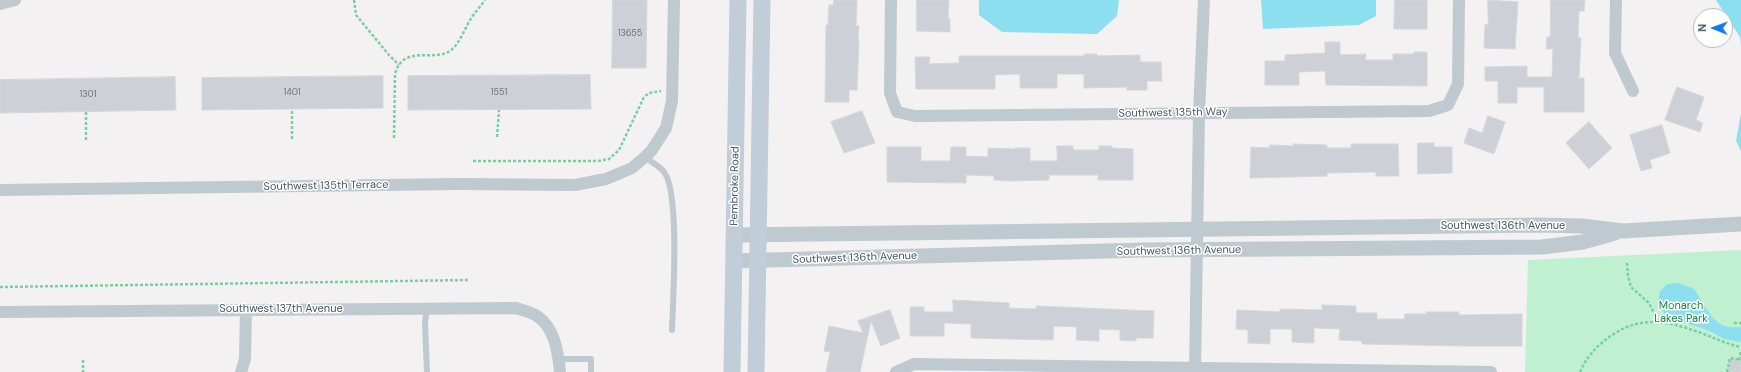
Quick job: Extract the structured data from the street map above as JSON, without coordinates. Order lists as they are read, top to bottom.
{
  "streets": {
    "main road": ["Pembroke Road"],
    "street": [
      "Southwest 135th Way",
      "Southwest 135th Terrace",
      "Southwest 136th Avenue",
      "Southwest 137th Avenue"
    ]
  },
  "crossings": [
    ["Pembroke Road", "Southwest 136th Avenue"]
  ],
  "parks": ["Monarch Lakes Park"],
  "house_numbers": [
    "13655",
    "1401",
    "1551",
    "1301"
  ],
  "north": "left"
}
